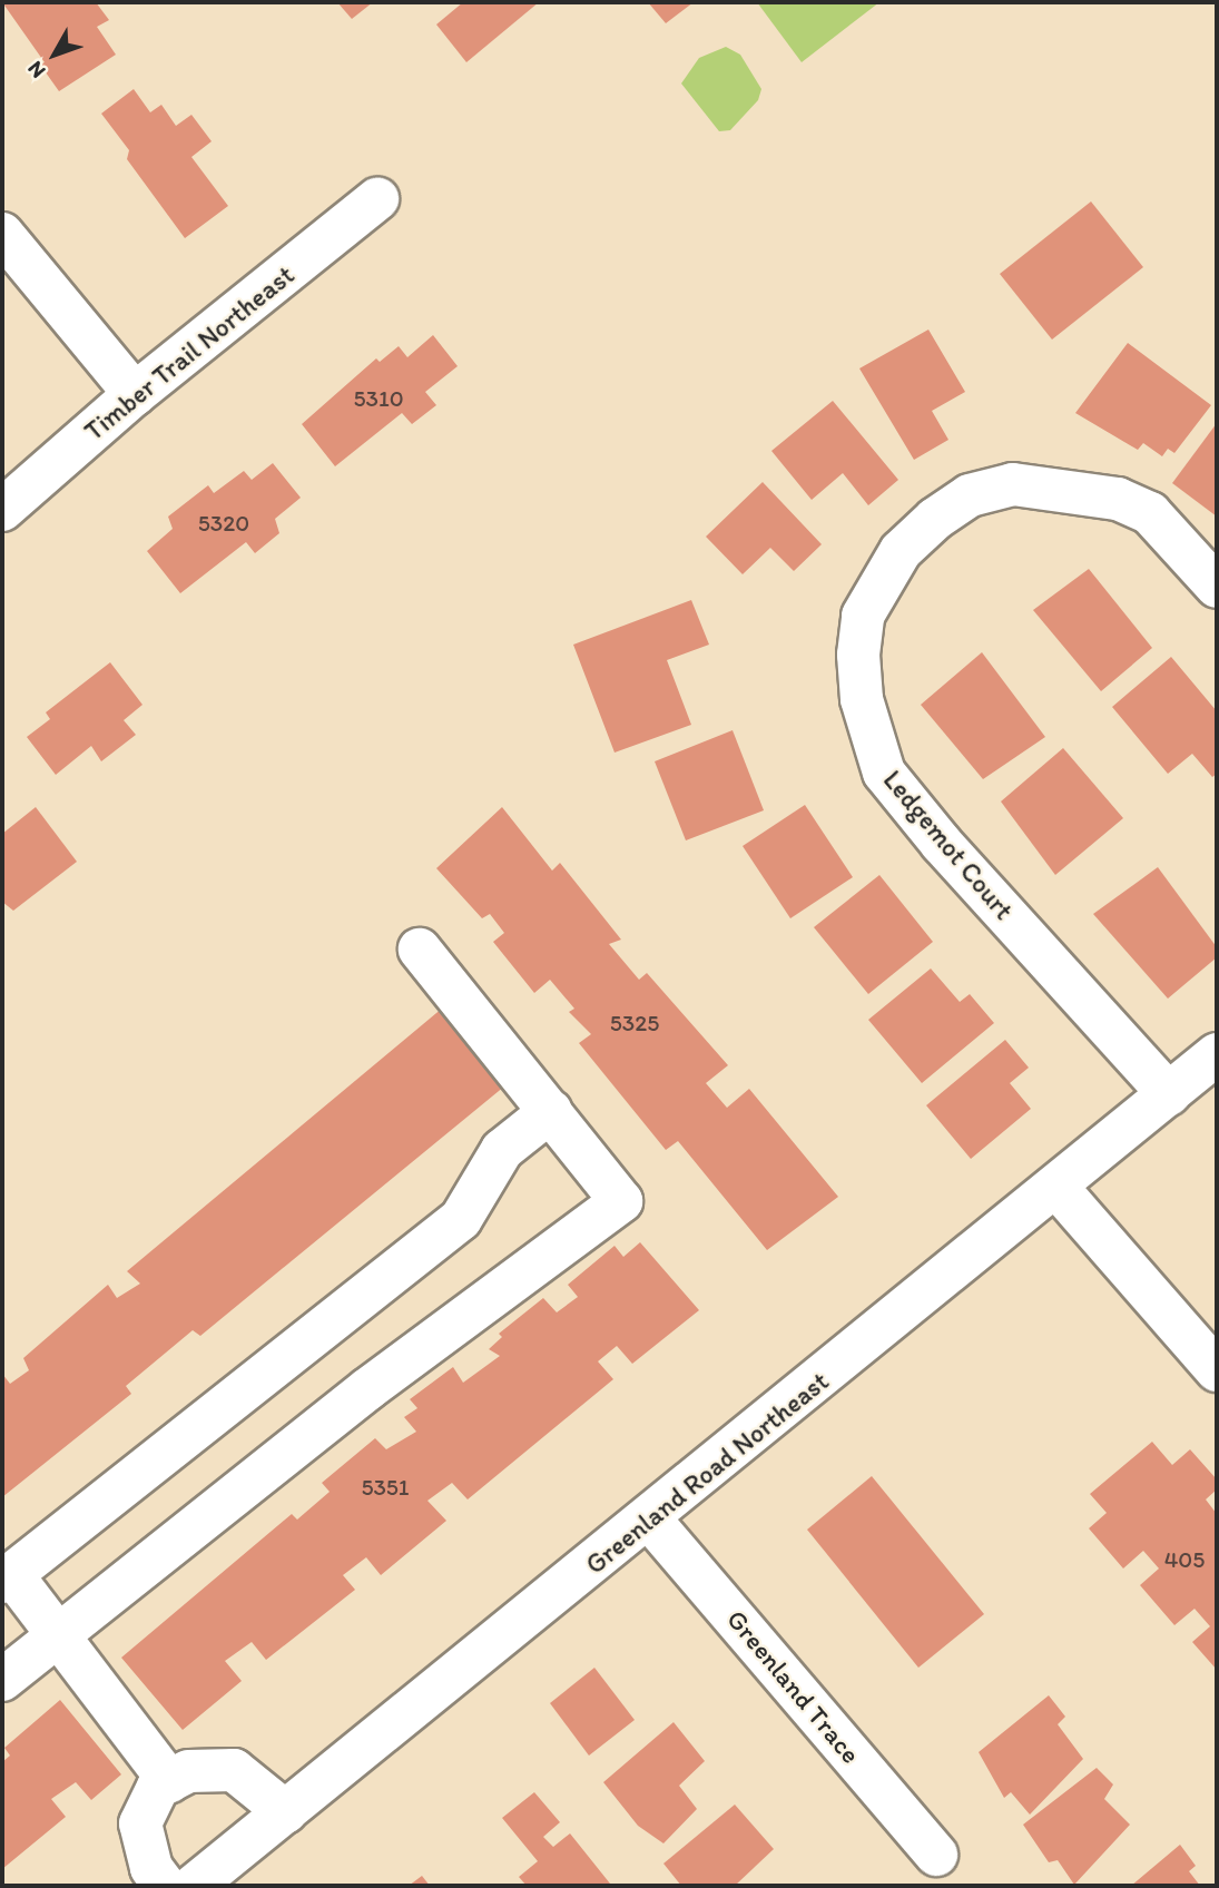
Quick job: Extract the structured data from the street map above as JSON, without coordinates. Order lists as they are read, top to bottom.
{
  "streets": {
    "street": [
      "Timber Trail Northeast",
      "Ledgemot Court",
      "Greenland Road Northeast",
      "Greenland Trace"
    ]
  },
  "crossings": [
    ["Ledgemot Court", "Greenland Road Northeast"],
    ["Greenland Road Northeast", "Greenland Trace"]
  ],
  "house_numbers": [
    "5310",
    "5320",
    "5325",
    "5351",
    "405"
  ],
  "north": "bottom left"
}
